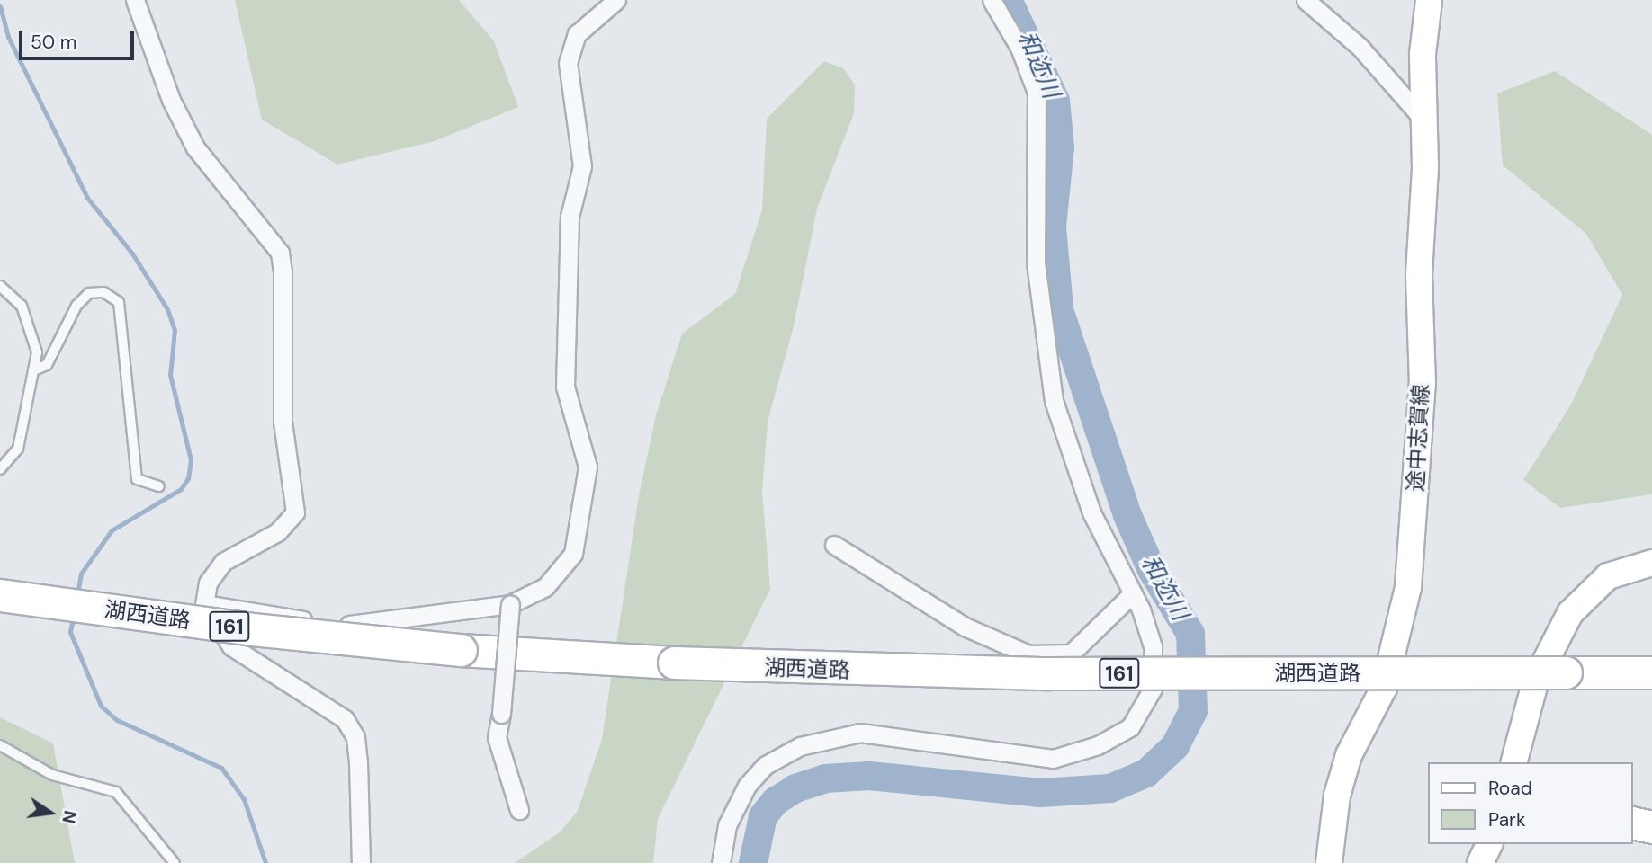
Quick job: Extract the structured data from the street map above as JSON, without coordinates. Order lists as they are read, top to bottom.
{
  "streets": {
    "highway": ["湖西道路", "161"],
    "main road": ["途中志賀線"]
  },
  "water": ["和迩川"],
  "legend": ["Road", "Park"],
  "scale_bar": "50 m",
  "north": "right"
}
